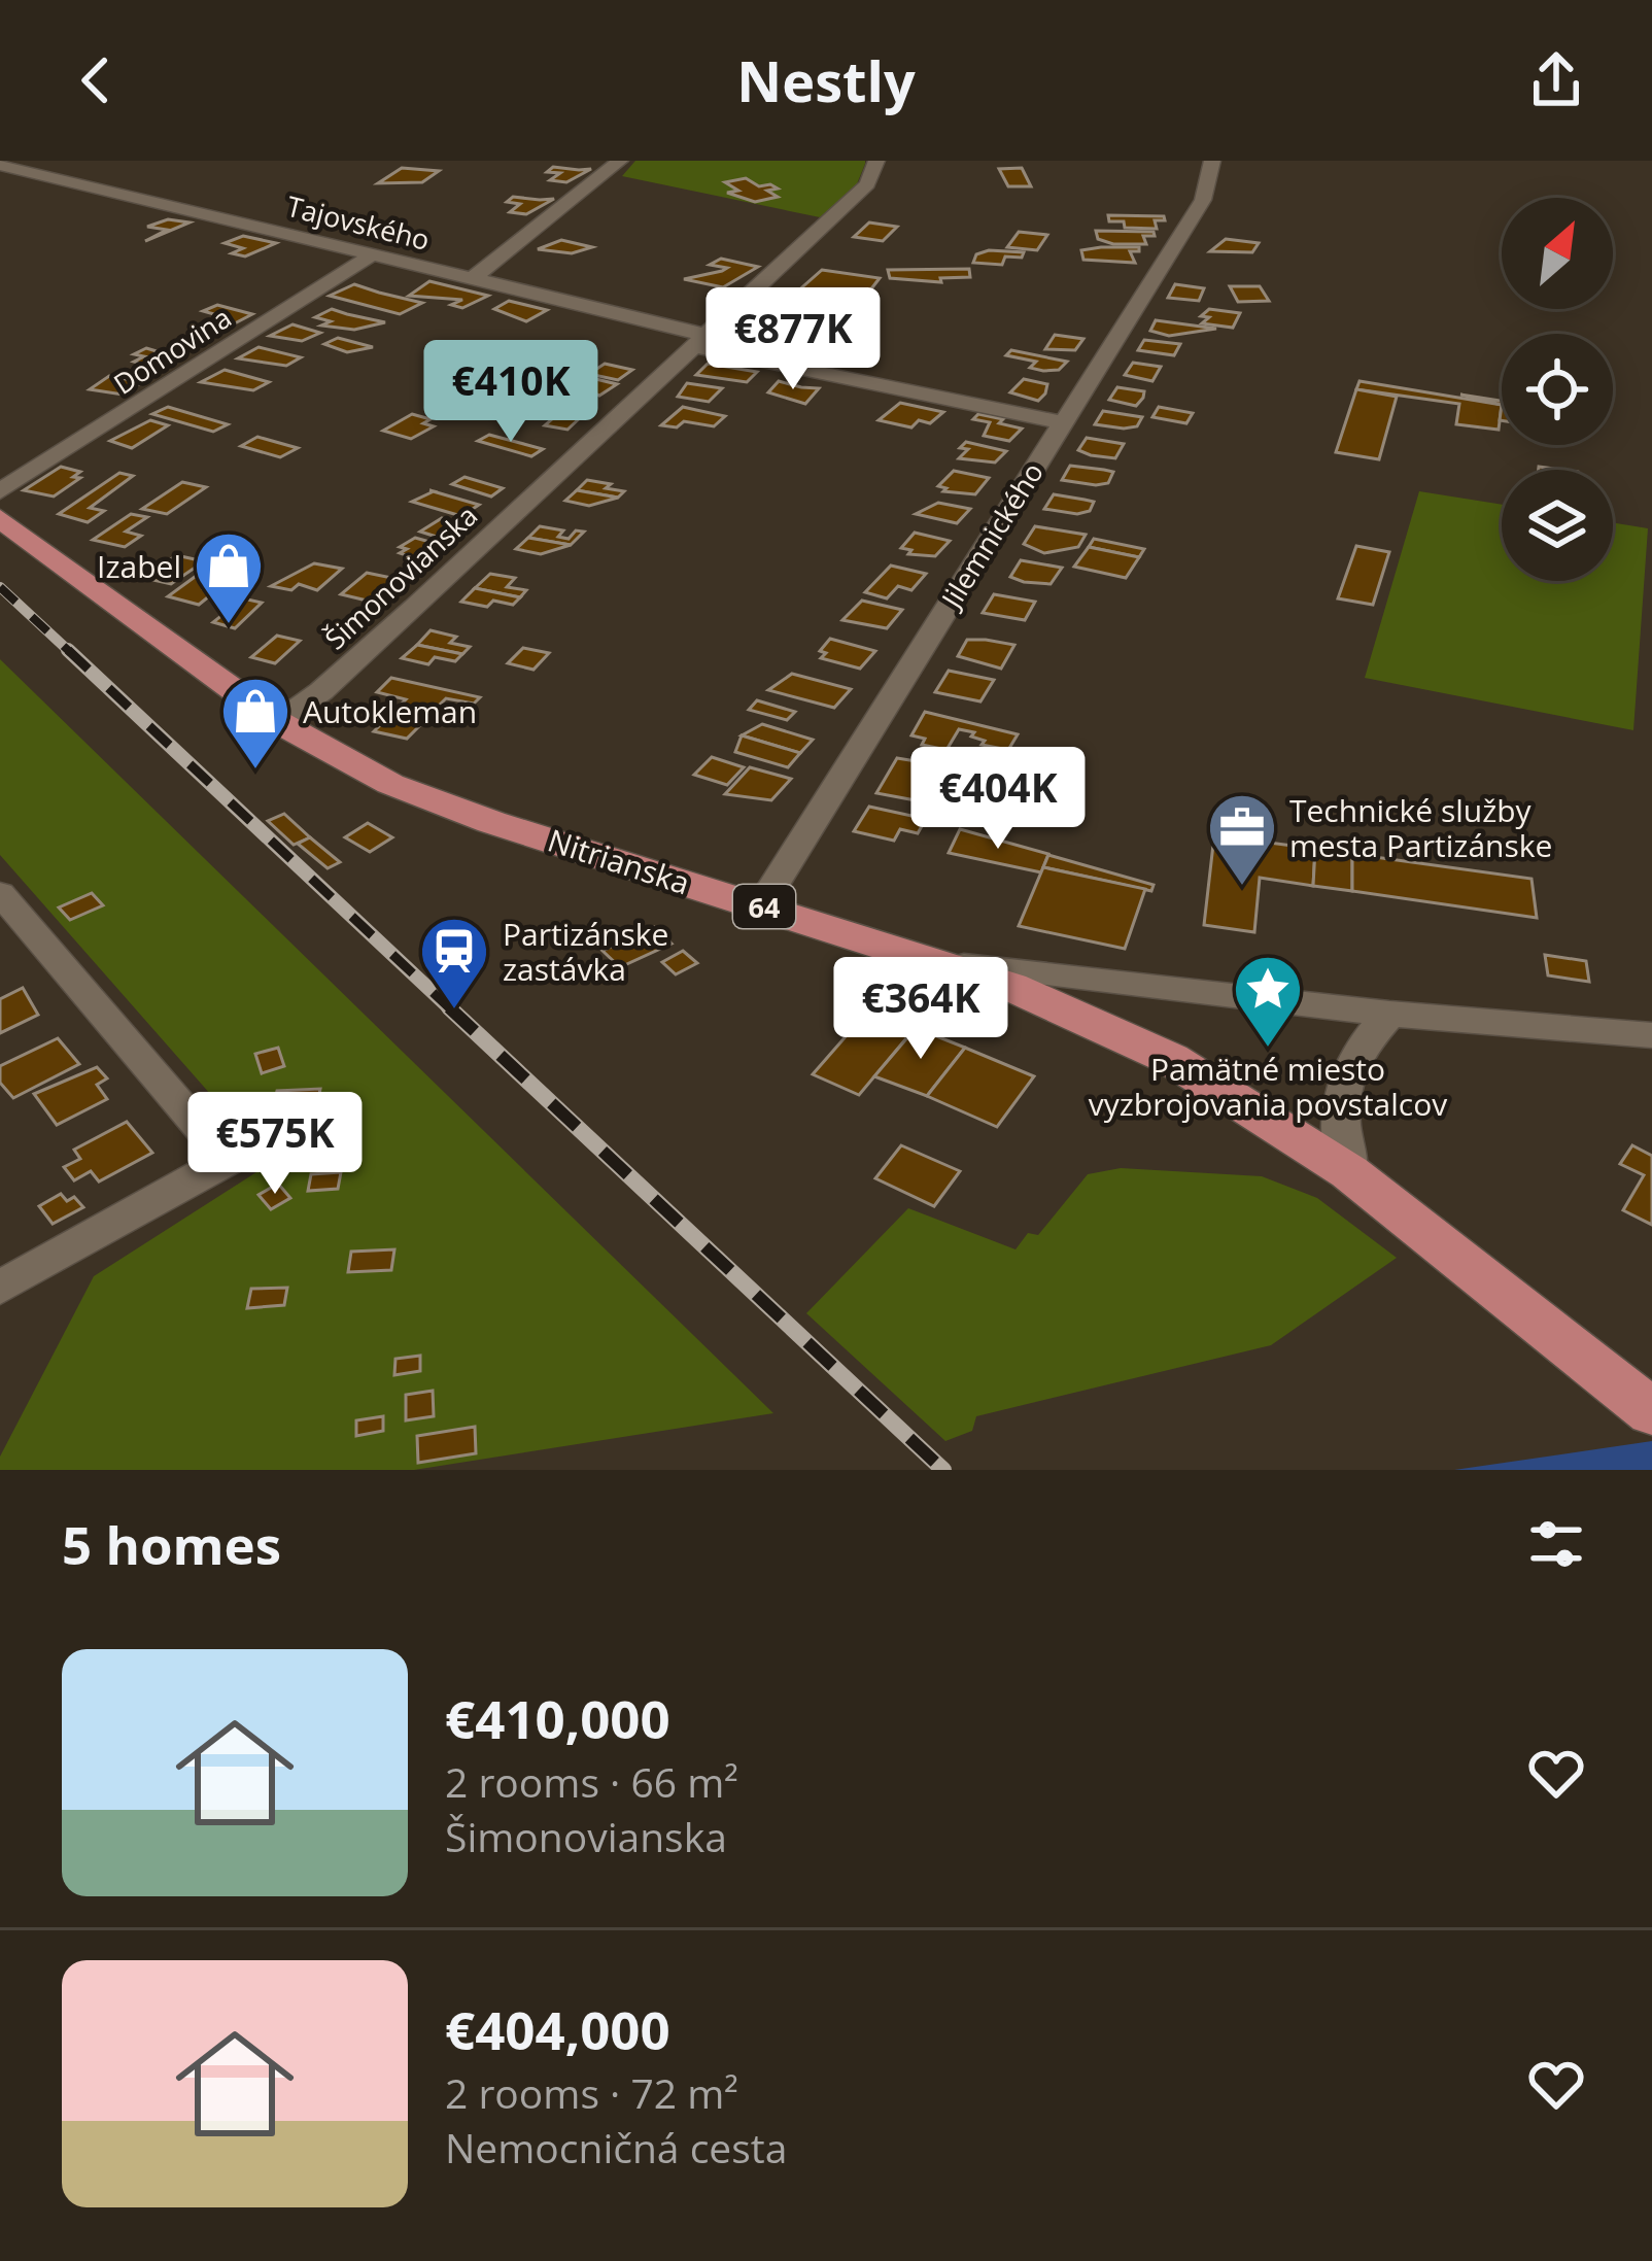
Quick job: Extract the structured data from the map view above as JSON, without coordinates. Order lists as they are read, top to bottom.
{
  "streets": {
    "main road": ["Nitrianska", "64"],
    "street": [
      "Tajovského",
      "Domovina",
      "Jilemnického",
      "Šimonovianska"
    ]
  },
  "crossings": [
    ["Tajovského", "Domovina"],
    ["Tajovského", "Jilemnického"],
    ["Tajovského", "Šimonovianska"],
    ["Jilemnického", "Nitrianska"],
    ["Šimonovianska", "Nitrianska"]
  ],
  "places": {
    "shop": ["Izabel", "Autokleman"],
    "office": ["Technické služby mesta Partizánske"],
    "station": ["Partizánske zastávka"],
    "place": ["Pamätné miesto vyzbrojovania povstalcov"]
  },
  "north": "top right",
  "page": {
    "header": "Nestly",
    "price": [
      "€877K",
      "€410K",
      "€404K",
      "€364K",
      "€575K"
    ],
    "heading": "5 homes",
    "list": [
      {
        "name": "€410,000",
        "note": "2 rooms · 66 m² · Šimonovianska"
      },
      {
        "name": "€404,000",
        "note": "2 rooms · 72 m² · Nemocničná cesta"
      }
    ]
  }
}
